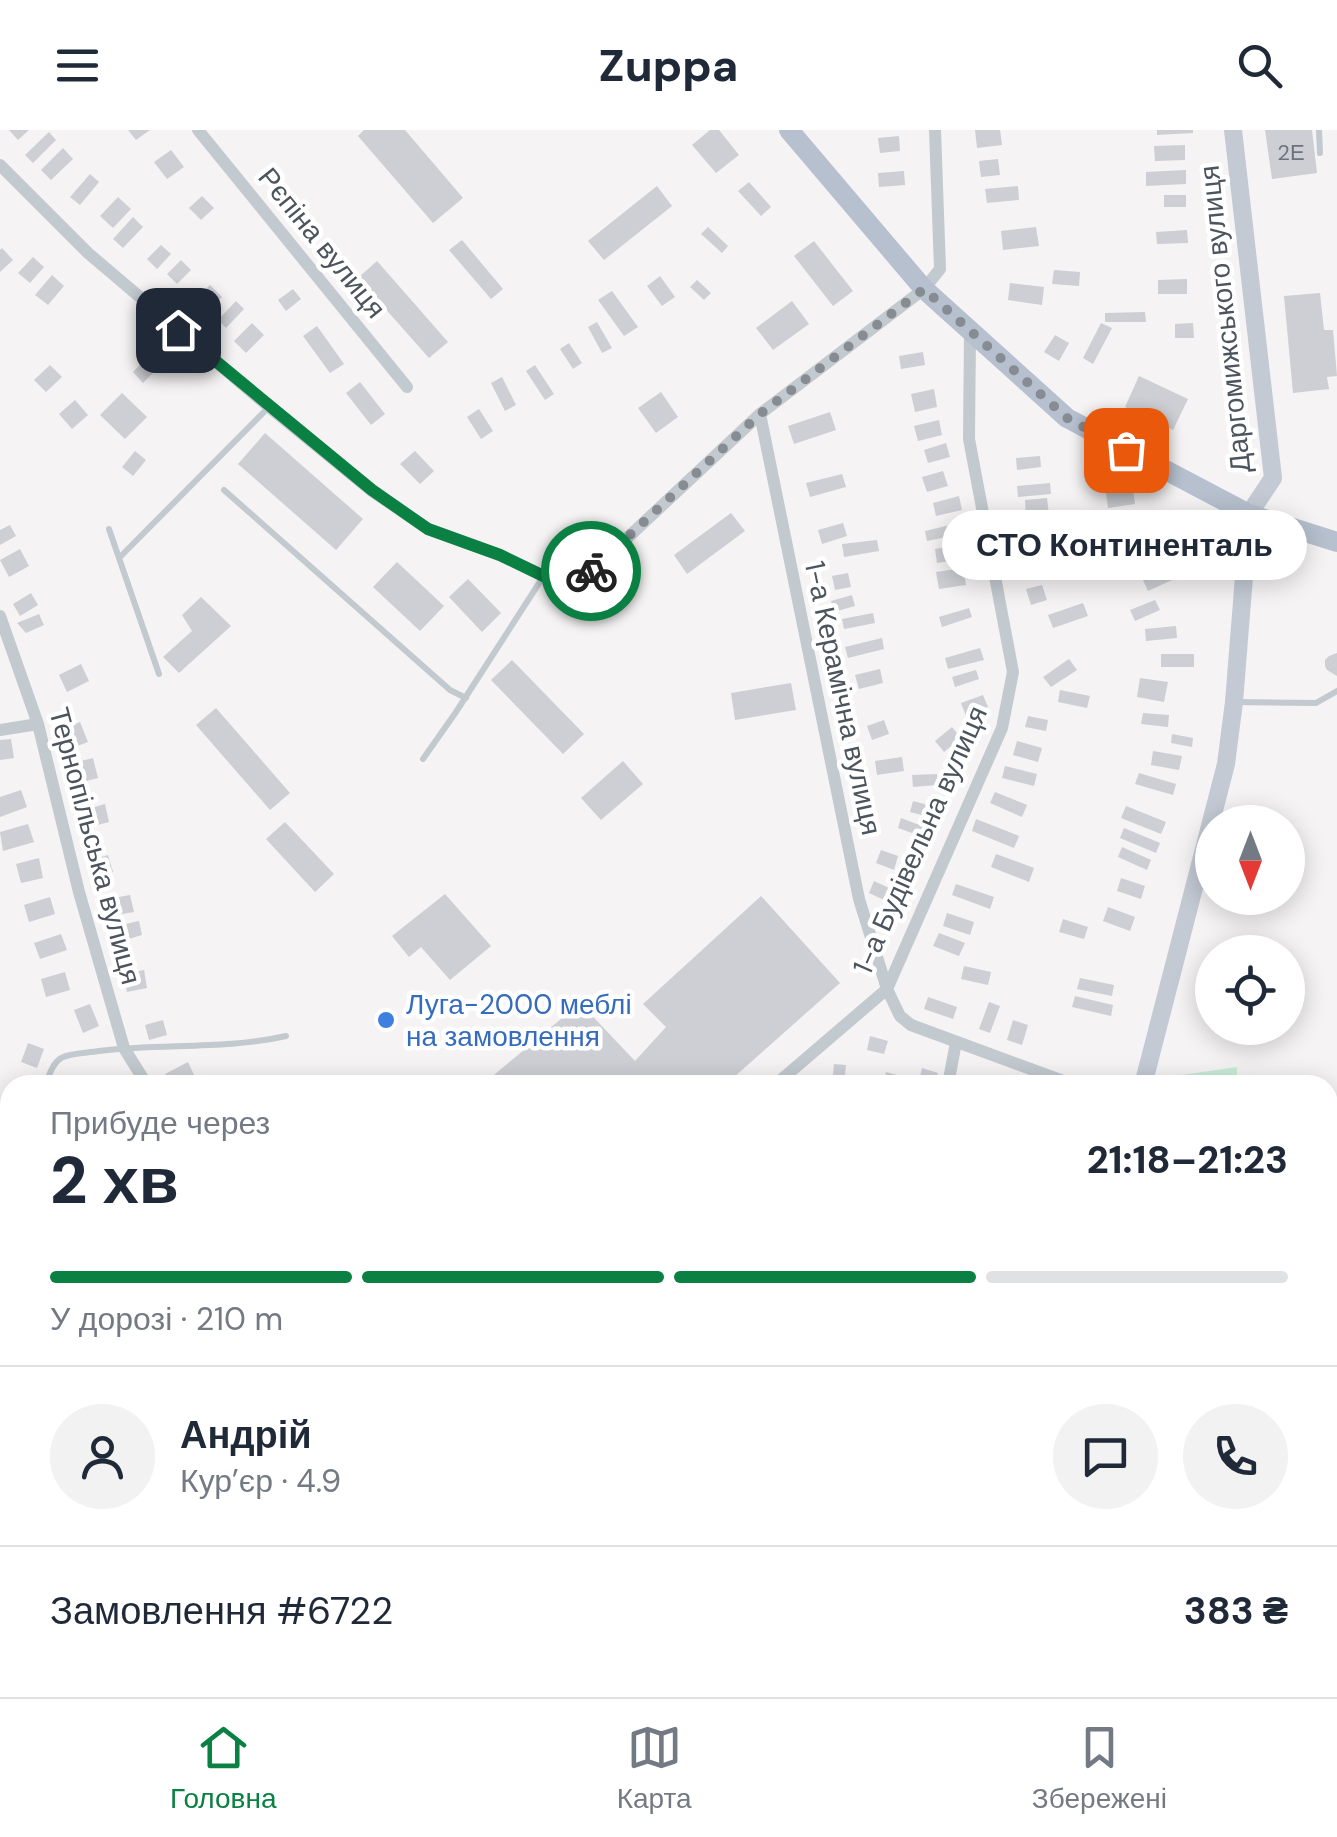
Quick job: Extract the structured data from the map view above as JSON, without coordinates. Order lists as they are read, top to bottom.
{
  "streets": {
    "street": [
      "Рєпіна вулиця",
      "Даргомижського вулиця",
      "1-а Керамічна вулиця",
      "1-а Будівельна вулиця",
      "Тернопільська вулиця"
    ]
  },
  "crossings": [
    ["1-а Керамічна вулиця", "1-а Будівельна вулиця"]
  ],
  "places": ["СТО Континенталь", "Луга-2000 меблі на замовлення"],
  "house_numbers": ["2Е"],
  "north": "bottom",
  "page": {
    "header": "Zuppa",
    "bubble": "СТО Континенталь",
    "heading": ["2 хв", "Прибуде через", "21:18–21:23"],
    "panel": [
      "Андрій",
      "Кур’єр · 4.9",
      "Замовлення #6722",
      "383 ₴"
    ],
    "bar": "У дорозі · 210 m",
    "tabs": ["Головна", "Карта", "Збережені"]
  }
}
